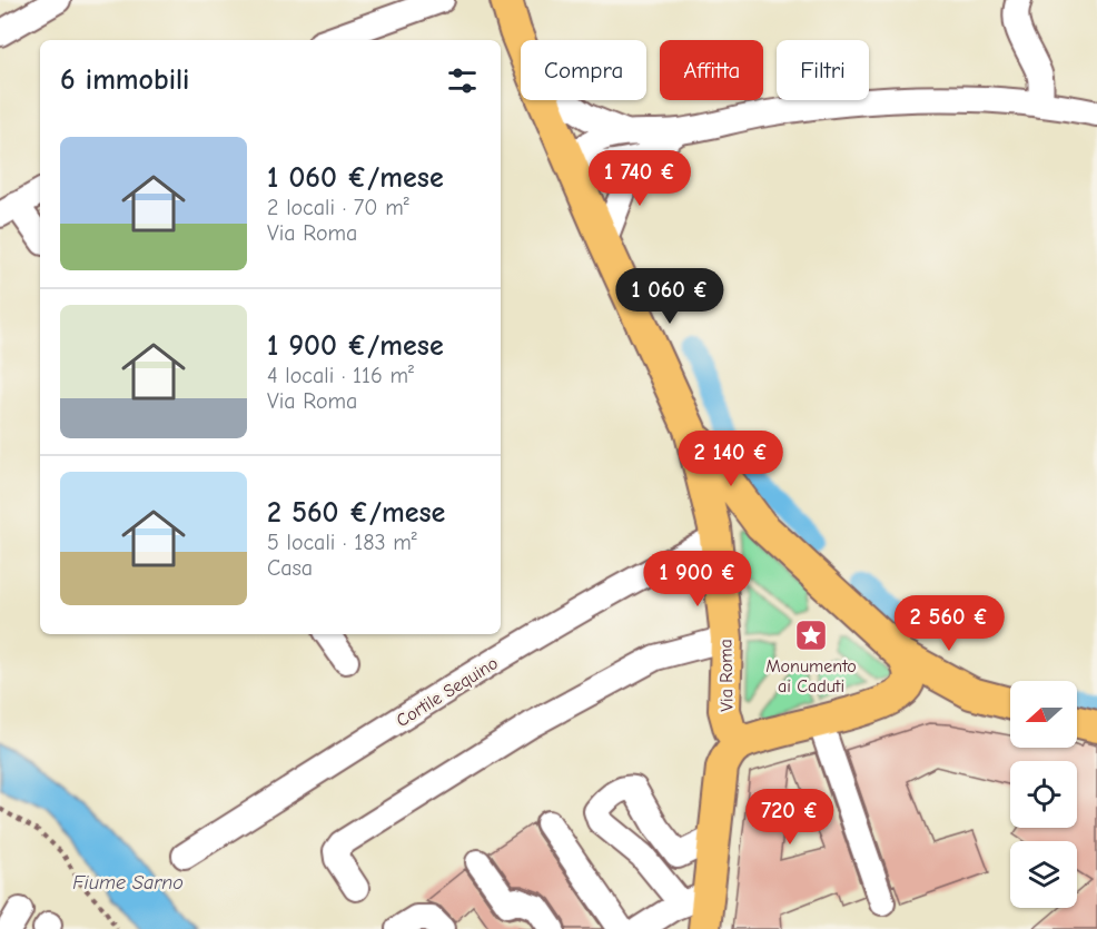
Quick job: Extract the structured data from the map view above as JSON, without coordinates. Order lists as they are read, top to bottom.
{
  "streets": {
    "main road": ["Via Roma"],
    "street": ["Cortile Sequino"]
  },
  "crossings": [
    ["Via Roma", "Cortile Sequino"]
  ],
  "water": ["Fiume Sarno"],
  "places": {
    "place": ["Monumento ai Caduti"]
  },
  "north": "left",
  "page": {
    "chip": ["Compra", "Affitta", "Filtri"],
    "heading": "6 immobili",
    "list": [
      {
        "name": "1 060 €/mese",
        "note": "2 locali · 70 m² · Via Roma"
      },
      {
        "name": "1 900 €/mese",
        "note": "4 locali · 116 m² · Via Roma"
      },
      {
        "name": "2 560 €/mese",
        "note": "5 locali · 183 m² · Casa"
      }
    ],
    "price": [
      "1 740 €",
      "1 060 €",
      "2 140 €",
      "1 900 €",
      "2 560 €",
      "720 €"
    ]
  }
}
